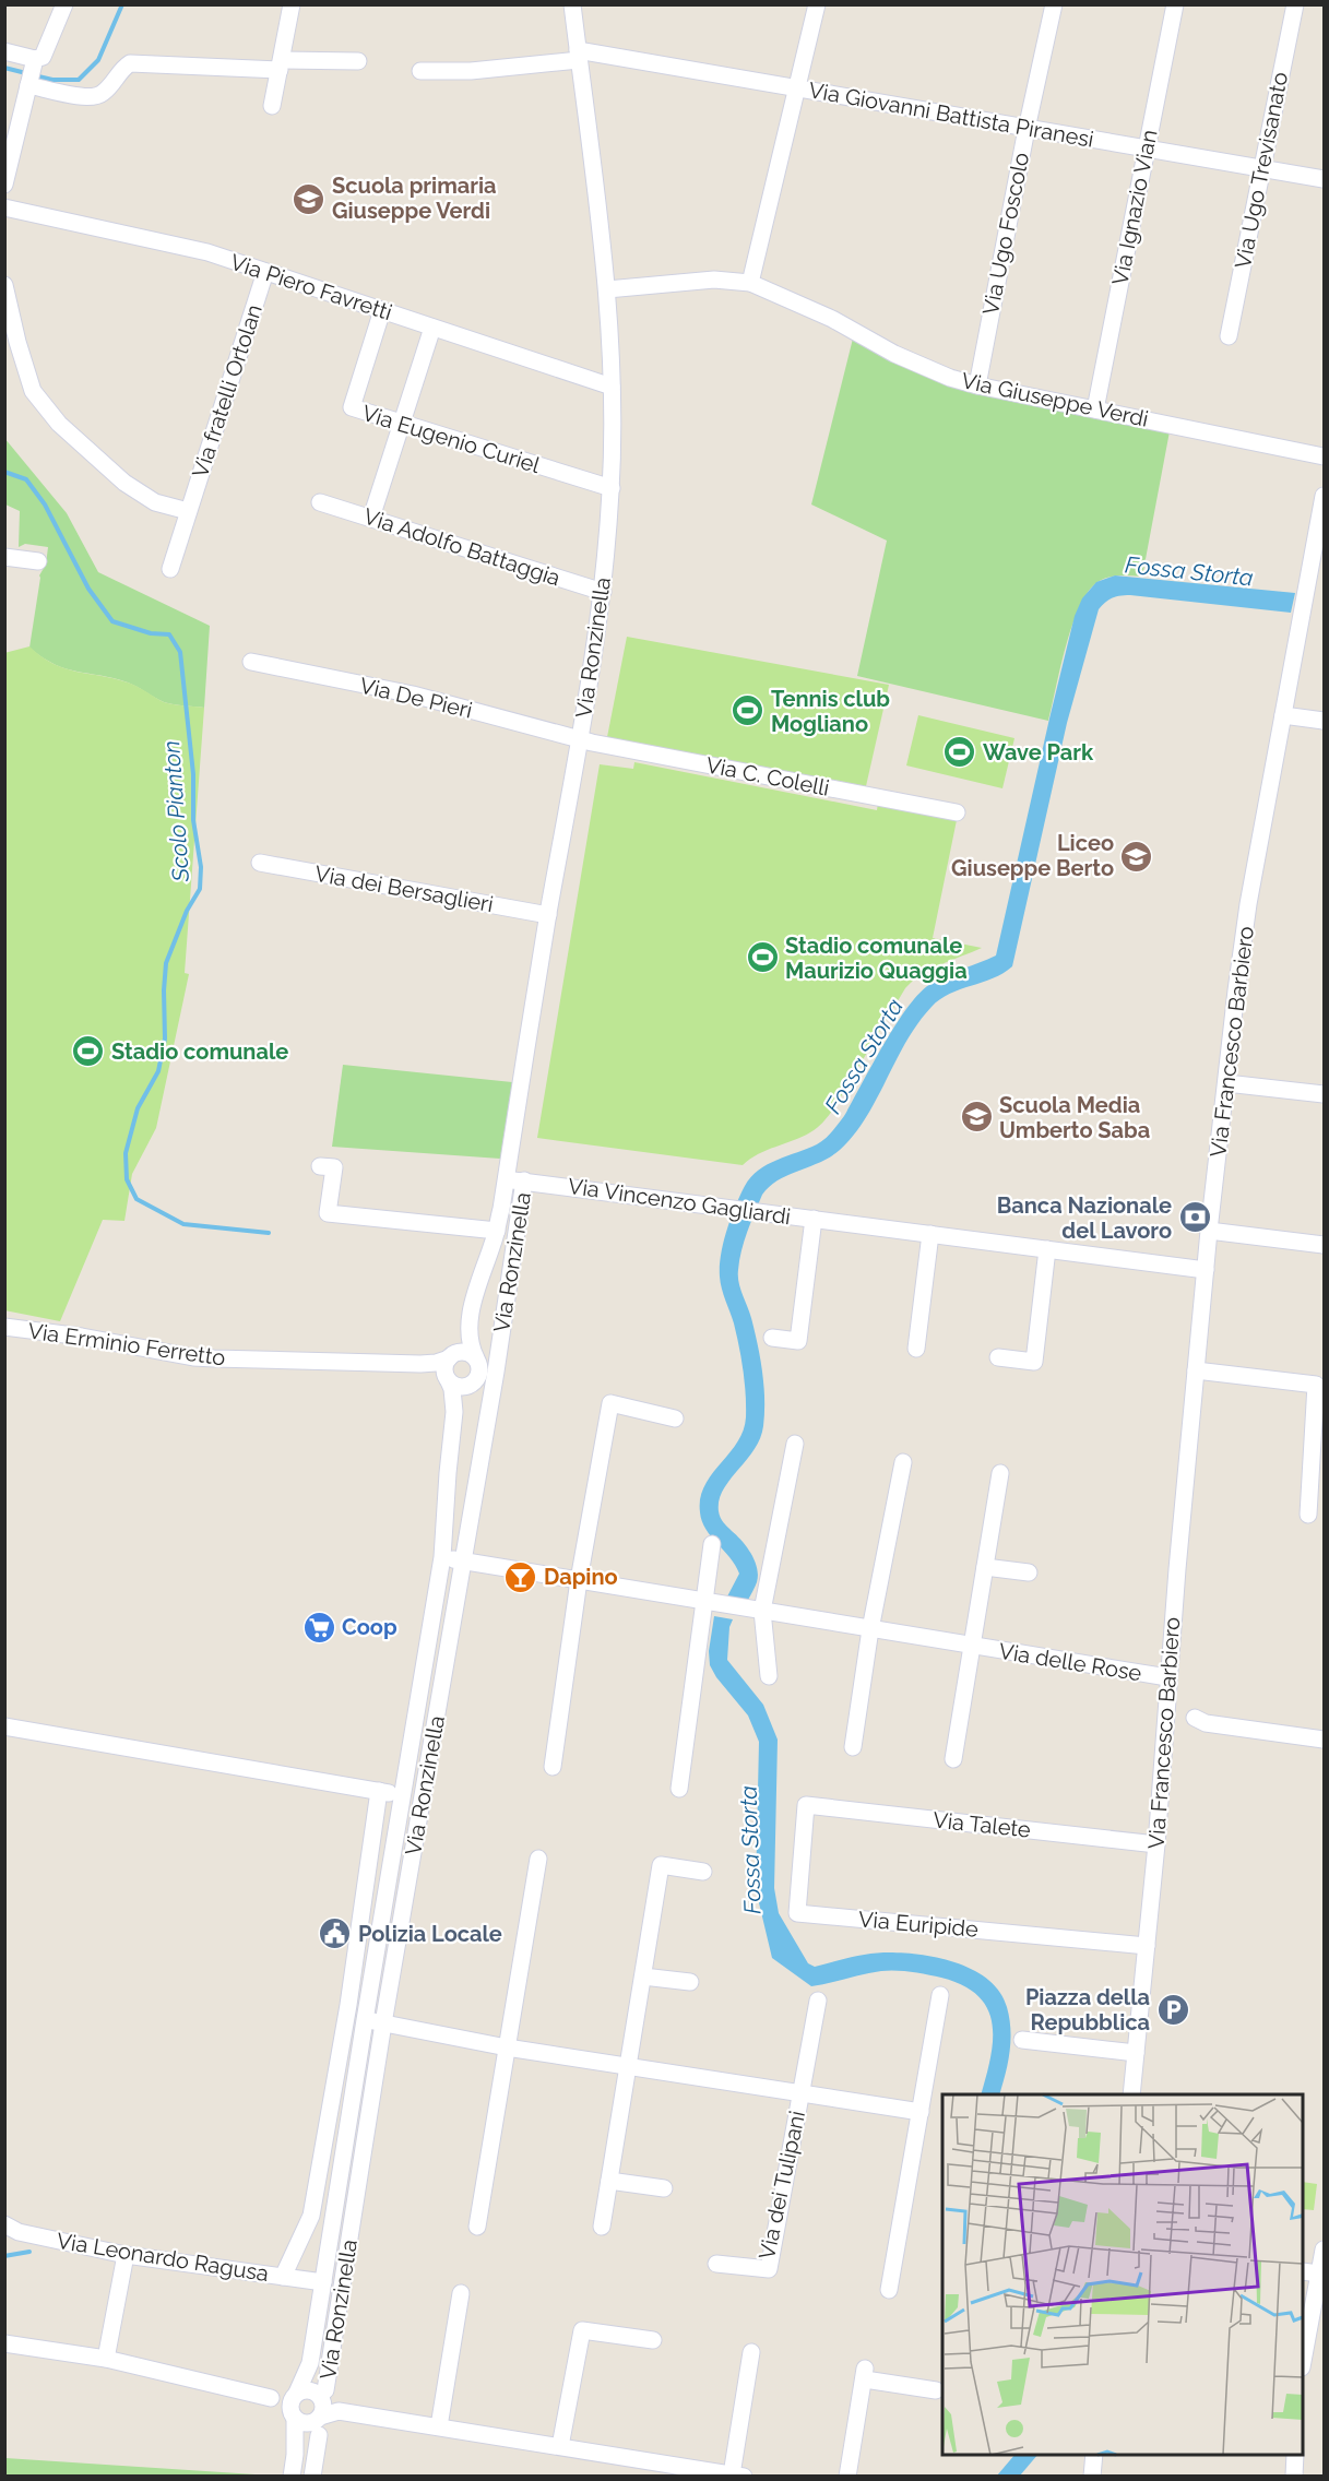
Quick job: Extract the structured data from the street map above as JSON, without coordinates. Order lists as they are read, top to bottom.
{
  "streets": {
    "street": [
      "Via Giovanni Battista Piranesi",
      "Via Ugo Trevisanato",
      "Via Ignazio Vian",
      "Via Ugo Foscolo",
      "Via Piero Favretti",
      "Via fratelli Ortolan",
      "Via Giuseppe Verdi",
      "Via Eugenio Curiel",
      "Via Adolfo Battaggia",
      "Via Ronzinella",
      "Via De Pieri",
      "Via C. Colelli",
      "Via dei Bersaglieri",
      "Via Francesco Barbiero",
      "Via Vincenzo Gagliardi",
      "Via Erminio Ferretto",
      "Via delle Rose",
      "Via Talete",
      "Via Euripide",
      "Via dei Tulipani",
      "Via Leonardo Ragusa"
    ]
  },
  "crossings": [
    ["Via Giovanni Battista Piranesi", "Via Ugo Trevisanato"],
    ["Via Giovanni Battista Piranesi", "Via Ignazio Vian"],
    ["Via Giovanni Battista Piranesi", "Via Ugo Foscolo"],
    ["Via Giovanni Battista Piranesi", "Via Ronzinella"],
    ["Via Ignazio Vian", "Via Giuseppe Verdi"],
    ["Via Ugo Foscolo", "Via Giuseppe Verdi"],
    ["Via Piero Favretti", "Via fratelli Ortolan"],
    ["Via Piero Favretti", "Via Eugenio Curiel"],
    ["Via Piero Favretti", "Via Ronzinella"],
    ["Via Giuseppe Verdi", "Via Ronzinella"],
    ["Via Eugenio Curiel", "Via Ronzinella"],
    ["Via Adolfo Battaggia", "Via Ronzinella"],
    ["Via Ronzinella", "Via De Pieri"],
    ["Via Ronzinella", "Via C. Colelli"],
    ["Via Ronzinella", "Via dei Bersaglieri"],
    ["Via Ronzinella", "Via Vincenzo Gagliardi"],
    ["Via Ronzinella", "Via Erminio Ferretto"],
    ["Via Ronzinella", "Via delle Rose"],
    ["Via Ronzinella", "Via dei Tulipani"],
    ["Via Ronzinella", "Via Leonardo Ragusa"],
    ["Via De Pieri", "Via C. Colelli"],
    ["Via Francesco Barbiero", "Via Vincenzo Gagliardi"],
    ["Via Francesco Barbiero", "Via delle Rose"],
    ["Via Francesco Barbiero", "Via Talete"],
    ["Via Francesco Barbiero", "Via Euripide"],
    ["Via Talete", "Via Euripide"]
  ],
  "water": ["Fossa Storta", "Scolo Pianton"],
  "places": {
    "school or university": ["Scuola primaria Giuseppe Verdi", "Liceo Giuseppe Berto", "Scuola Media Umberto Saba"],
    "sports": [
      "Tennis club Mogliano",
      "Wave Park",
      "Stadio comunale Maurizio Quaggia",
      "Stadio comunale"
    ],
    "bank": ["Banca Nazionale del Lavoro"],
    "bar": ["Dapino"],
    "supermarket": ["Coop"],
    "public building": ["Polizia Locale"],
    "parking": ["Piazza della Repubblica"]
  }
}
